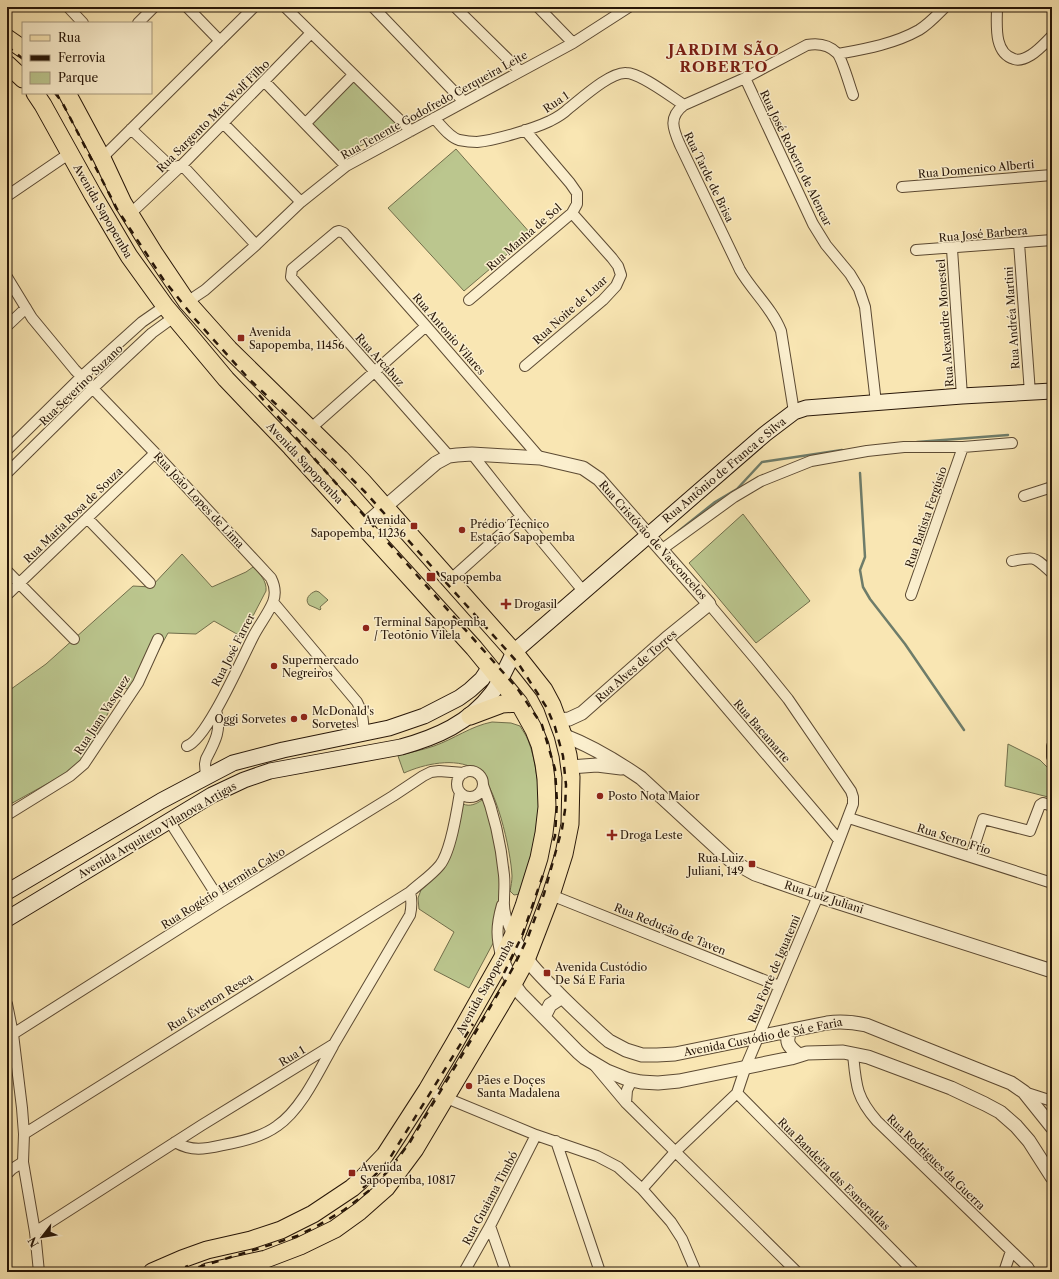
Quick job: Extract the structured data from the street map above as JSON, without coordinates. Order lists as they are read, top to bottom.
{
  "streets": {
    "main road": ["Avenida Sapopemba", "Rua Antônio de Franca e Silva", "Avenida Arquiteto Vilanova Artigas"],
    "street": [
      "Rua 1",
      "Rua Tenente Godofredo Cerqueira Leite",
      "Rua Sargento Max Wolf Filho",
      "Rua José Roberto de Alencar",
      "Rua Domenico Alberti",
      "Rua Tarde de Brisa",
      "Rua José Barbera",
      "Rua Manha de Sol",
      "Rua Noite de Luar",
      "Rua Andréa Martini",
      "Rua Alexandre Monestel",
      "Rua Antonio Vilares",
      "Rua Arcabuz",
      "Rua Severino Suzano",
      "Rua João Lopes de Lima",
      "Rua Maria Rosa de Souza",
      "Rua Batista Fergúsio",
      "Rua Cristóvão de Vasconcelos",
      "Rua José Farrer",
      "Rua Alves de Torres",
      "Rua Juan Vasquez",
      "Rua Bacamarte",
      "Rua Serro Frio",
      "Rua Rogério Hermita Calvo",
      "Rua Luiz Juliani",
      "Rua Redução de Taven",
      "Rua Forte de Iguatemi",
      "Rua Éverton Resca",
      "Avenida Custódio de Sá e Faria",
      "Rua Rodrigues da Guerra",
      "Rua Bandeira das Esmeraldas",
      "Rua Guaiana Timbó"
    ]
  },
  "crossings": [
    ["Rua 1", "Rua Tenente Godofredo Cerqueira Leite"],
    ["Rua 1", "Rua Tarde de Brisa"],
    ["Rua 1", "Rua Manha de Sol"],
    ["Rua 1", "Rua Éverton Resca"],
    ["Rua Tenente Godofredo Cerqueira Leite", "Avenida Sapopemba"],
    ["Rua Sargento Max Wolf Filho", "Avenida Sapopemba"],
    ["Rua José Roberto de Alencar", "Rua Antônio de Franca e Silva"],
    ["Rua Tarde de Brisa", "Rua Antônio de Franca e Silva"],
    ["Avenida Sapopemba", "Rua Severino Suzano"],
    ["Avenida Sapopemba", "Rua Antônio de Franca e Silva"],
    ["Avenida Sapopemba", "Rua Cristóvão de Vasconcelos"],
    ["Avenida Sapopemba", "Rua Alves de Torres"],
    ["Avenida Sapopemba", "Avenida Arquiteto Vilanova Artigas"],
    ["Avenida Sapopemba", "Rua Luiz Juliani"],
    ["Avenida Sapopemba", "Rua Redução de Taven"],
    ["Avenida Sapopemba", "Avenida Custódio de Sá e Faria"],
    ["Rua José Barbera", "Rua Andréa Martini"],
    ["Rua José Barbera", "Rua Alexandre Monestel"],
    ["Rua Manha de Sol", "Rua Noite de Luar"],
    ["Rua Andréa Martini", "Rua Antônio de Franca e Silva"],
    ["Rua Alexandre Monestel", "Rua Antônio de Franca e Silva"],
    ["Rua Antonio Vilares", "Rua Arcabuz"],
    ["Rua Antonio Vilares", "Rua Cristóvão de Vasconcelos"],
    ["Rua Arcabuz", "Rua Cristóvão de Vasconcelos"],
    ["Rua Severino Suzano", "Rua João Lopes de Lima"],
    ["Rua Antônio de Franca e Silva", "Rua Cristóvão de Vasconcelos"],
    ["Rua Antônio de Franca e Silva", "Avenida Arquiteto Vilanova Artigas"],
    ["Rua João Lopes de Lima", "Rua Maria Rosa de Souza"],
    ["Rua João Lopes de Lima", "Rua José Farrer"],
    ["Rua Cristóvão de Vasconcelos", "Rua Alves de Torres"],
    ["Rua Cristóvão de Vasconcelos", "Rua Serro Frio"],
    ["Rua Cristóvão de Vasconcelos", "Rua Forte de Iguatemi"],
    ["Rua Alves de Torres", "Rua Bacamarte"],
    ["Rua Alves de Torres", "Rua Luiz Juliani"],
    ["Rua Bacamarte", "Rua Forte de Iguatemi"],
    ["Rua Serro Frio", "Rua Forte de Iguatemi"],
    ["Rua Luiz Juliani", "Rua Forte de Iguatemi"],
    ["Rua Redução de Taven", "Rua Forte de Iguatemi"],
    ["Rua Forte de Iguatemi", "Avenida Custódio de Sá e Faria"],
    ["Rua Forte de Iguatemi", "Rua Bandeira das Esmeraldas"]
  ],
  "districts": ["JARDIM SÃO ROBERTO"],
  "places": {
    "transit": [
      "Avenida Sapopemba, 11456",
      "Avenida Sapopemba, 11236",
      "Sapopemba",
      "Rua Luiz Juliani, 149",
      "Avenida Custódio De Sá E Faria",
      "Avenida Sapopemba, 10817"
    ],
    "other": [
      "Prédio Técnico Estação Sapopemba",
      "Terminal Sapopemba / Teotõnio Vilela",
      "Supermercado Negreiros",
      "McDonald's Sorvetes",
      "Oggi Sorvetes",
      "Posto Nota Maior",
      "Pães e Doçes Santa Madalena"
    ],
    "health": ["Drogasil", "Droga Leste"]
  },
  "legend": ["Rua", "Ferrovia", "Parque"],
  "north": "bottom left"
}
